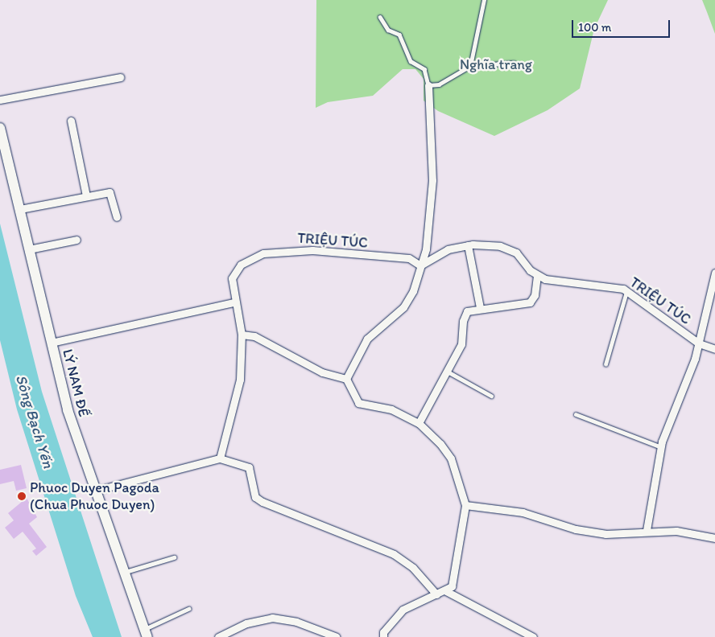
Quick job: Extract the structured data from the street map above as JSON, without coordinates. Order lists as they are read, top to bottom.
{
  "streets": {
    "street": ["TRIỆU TÚC", "LÝ NAM ĐẾ"]
  },
  "water": ["Sông Bạch Yến"],
  "parks": ["Nghĩa trang"],
  "places": ["Phuoc Duyen Pagoda (Chua Phuoc Duyen)"],
  "scale_bar": "100 m"
}
